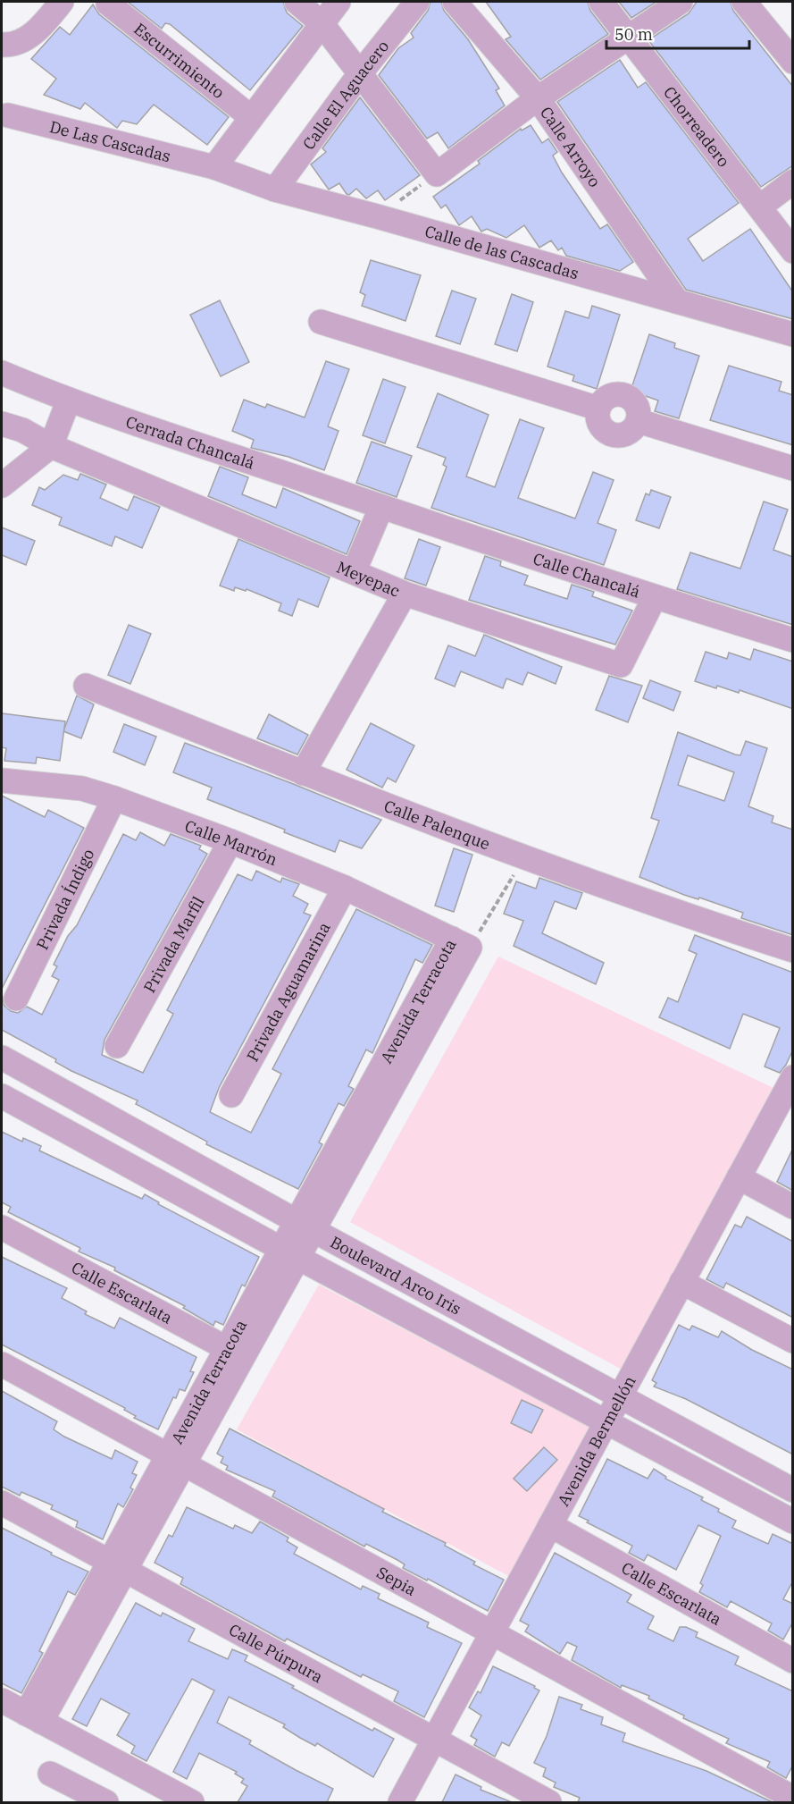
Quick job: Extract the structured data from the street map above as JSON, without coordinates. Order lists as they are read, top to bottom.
{
  "streets": {
    "street": [
      "Escurrimiento",
      "Calle El Aguacero",
      "Chorreadero",
      "De Las Cascadas",
      "Calle Arroyo",
      "Calle de las Cascadas",
      "Cerrada Chancalá",
      "Calle Chancalá",
      "Meyepac",
      "Calle Palenque",
      "Calle Marrón",
      "Privada Índigo",
      "Privada Marfil",
      "Privada Aguamarina",
      "Avenida Terracota",
      "Boulevard Arco Iris",
      "Calle Escarlata",
      "Avenida Bermellón",
      "Sepia",
      "Calle Púrpura"
    ]
  },
  "crossings": [
    ["Calle El Aguacero", "Calle de las Cascadas"],
    ["De Las Cascadas", "Calle de las Cascadas"],
    ["Calle Arroyo", "Calle de las Cascadas"],
    ["Cerrada Chancalá", "Calle Chancalá"],
    ["Calle Chancalá", "Meyepac"],
    ["Calle Marrón", "Privada Índigo"],
    ["Calle Marrón", "Privada Marfil"],
    ["Calle Marrón", "Privada Aguamarina"],
    ["Calle Marrón", "Avenida Terracota"],
    ["Avenida Terracota", "Boulevard Arco Iris"],
    ["Avenida Terracota", "Calle Escarlata"],
    ["Avenida Terracota", "Sepia"],
    ["Avenida Terracota", "Calle Púrpura"],
    ["Boulevard Arco Iris", "Avenida Bermellón"],
    ["Calle Escarlata", "Avenida Bermellón"],
    ["Avenida Bermellón", "Sepia"],
    ["Avenida Bermellón", "Calle Púrpura"]
  ],
  "scale_bar": "50 m"
}
